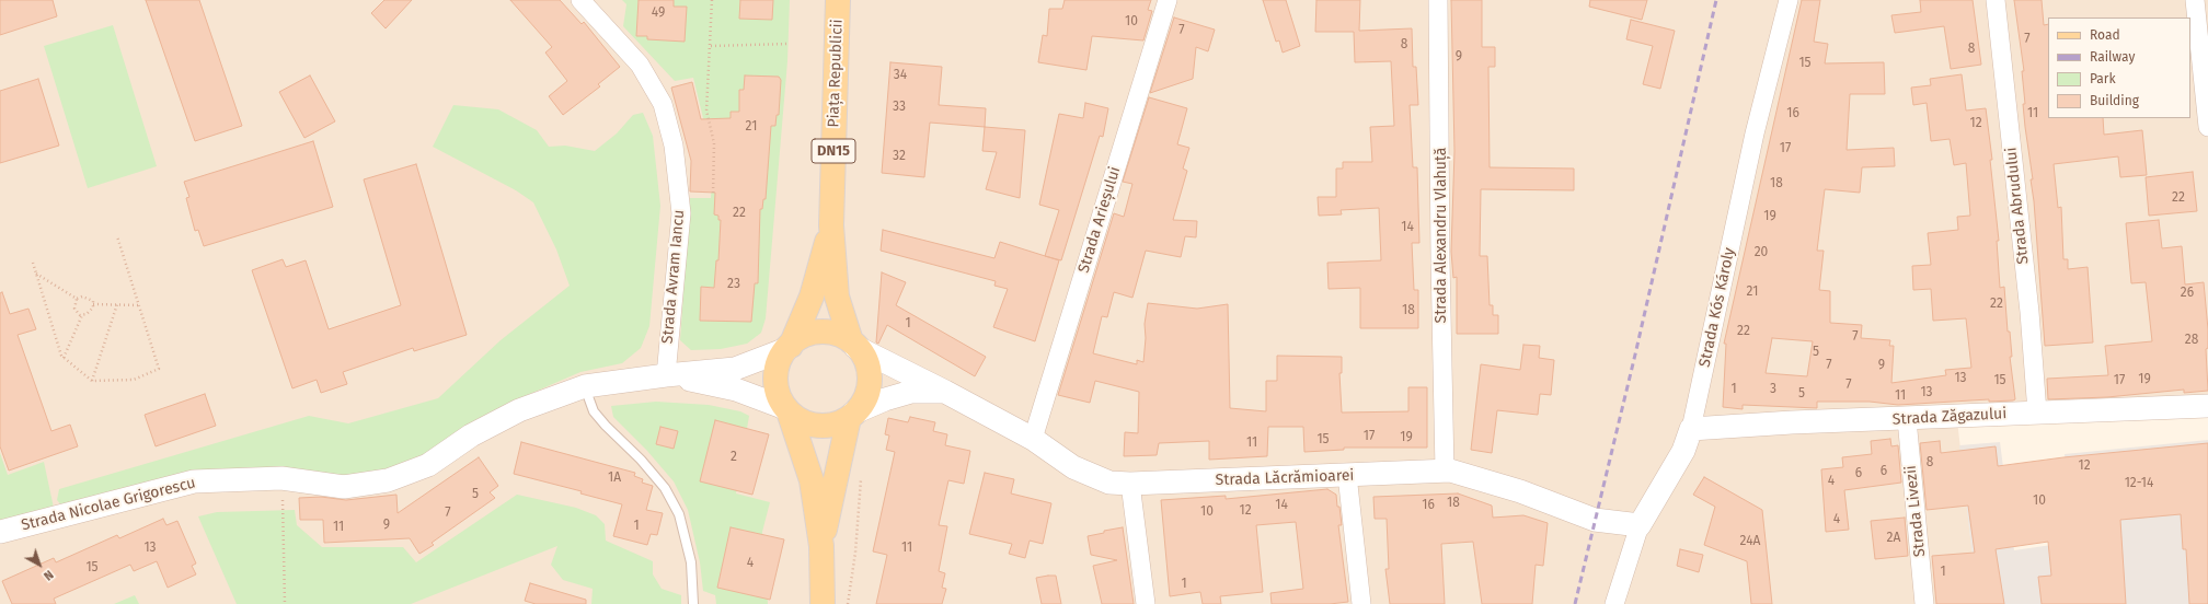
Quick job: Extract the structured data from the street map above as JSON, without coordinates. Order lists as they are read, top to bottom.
{
  "streets": {
    "main road": ["Piața Republicii", "DN15"],
    "street": [
      "Strada Abrudului",
      "Strada Arieșului",
      "Strada Alexandru Vlahuță",
      "Strada Avram Iancu",
      "Strada Kós Károly",
      "Strada Zăgazului",
      "Strada Lăcrămioarei",
      "Strada Nicolae Grigorescu",
      "Strada Livezii"
    ]
  },
  "crossings": [
    ["Piața Republicii", "DN15"],
    ["Piața Republicii", "Strada Lăcrămioarei"],
    ["Piața Republicii", "Strada Nicolae Grigorescu"],
    ["DN15", "Strada Lăcrămioarei"],
    ["DN15", "Strada Nicolae Grigorescu"],
    ["Strada Abrudului", "Strada Zăgazului"],
    ["Strada Arieșului", "Strada Lăcrămioarei"],
    ["Strada Alexandru Vlahuță", "Strada Lăcrămioarei"],
    ["Strada Avram Iancu", "Strada Nicolae Grigorescu"],
    ["Strada Kós Károly", "Strada Zăgazului"],
    ["Strada Kós Károly", "Strada Lăcrămioarei"],
    ["Strada Zăgazului", "Strada Livezii"],
    ["Strada Lăcrămioarei", "Strada Nicolae Grigorescu"]
  ],
  "house_numbers": [
    "49",
    "10",
    "7",
    "7",
    "8",
    "8",
    "9",
    "15",
    "34",
    "33",
    "16",
    "11",
    "12",
    "21",
    "17",
    "32",
    "18",
    "22",
    "22",
    "19",
    "14",
    "20",
    "23",
    "21",
    "26",
    "22",
    "18",
    "1",
    "22",
    "7",
    "28",
    "5",
    "7",
    "9",
    "13",
    "19",
    "15",
    "17",
    "7",
    "1",
    "3",
    "13",
    "5",
    "11",
    "17",
    "19",
    "15",
    "11",
    "2",
    "8",
    "12",
    "6",
    "6",
    "1A",
    "4",
    "12-14",
    "5",
    "10",
    "18",
    "14",
    "16",
    "12",
    "10",
    "7",
    "4",
    "9",
    "1",
    "11",
    "2A",
    "24A",
    "13",
    "11",
    "4",
    "15",
    "1",
    "1"
  ],
  "legend": [
    "Road",
    "Railway",
    "Park",
    "Building"
  ],
  "north": "bottom right"
}
